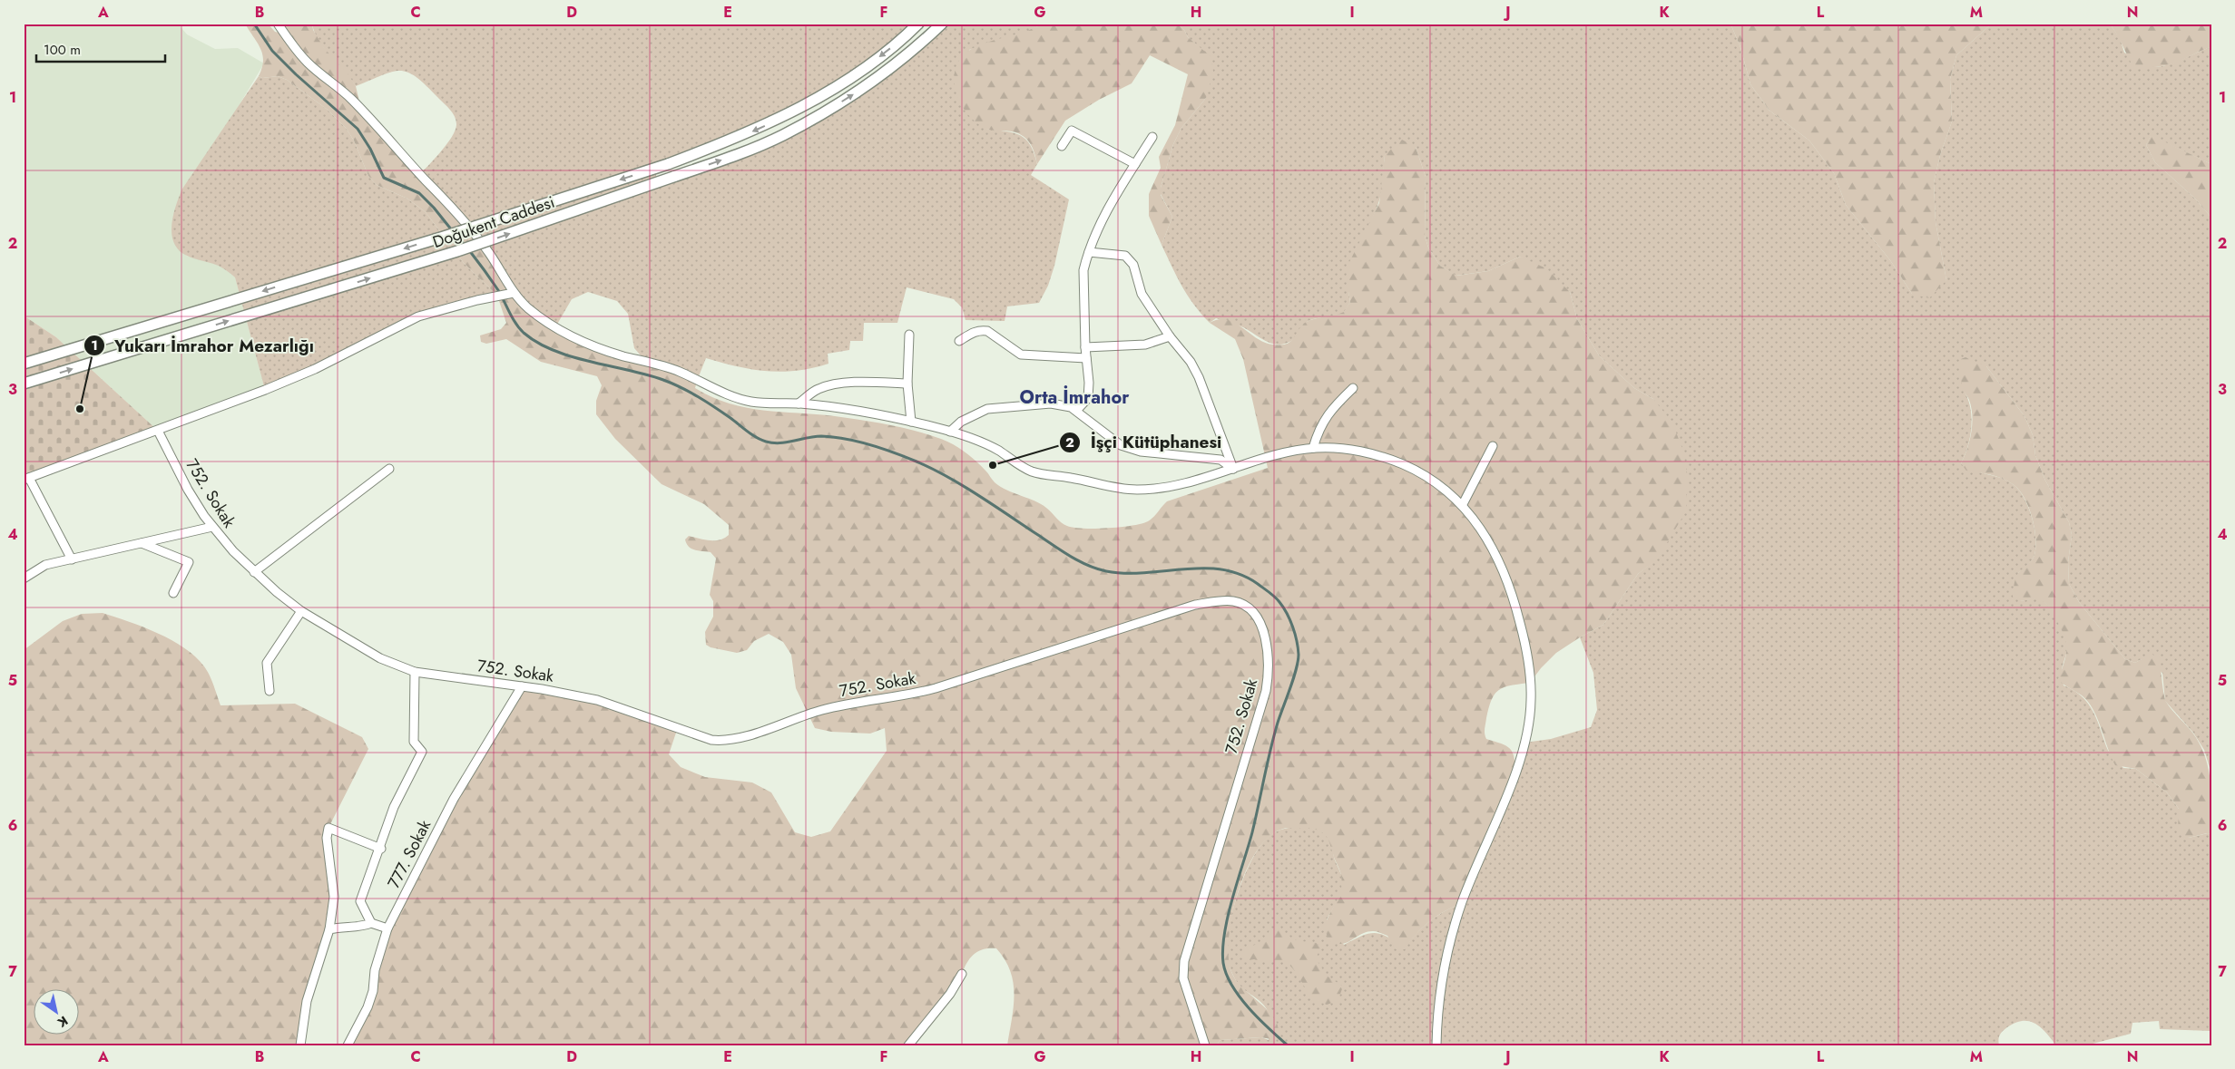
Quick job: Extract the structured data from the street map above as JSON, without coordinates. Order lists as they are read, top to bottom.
{
  "streets": {
    "main road": ["Doğukent Caddesi"],
    "street": ["752. Sokak", "777. Sokak"]
  },
  "crossings": [
    ["752. Sokak", "777. Sokak"]
  ],
  "districts": ["Orta İmrahor"],
  "places": ["Yukarı İmrahor Mezarlığı", "İşçi Kütüphanesi"],
  "scale_bar": "100 m",
  "north": "bottom right",
  "grid": {
    "columns": [
      "A",
      "B",
      "C",
      "D",
      "E",
      "F",
      "G",
      "H",
      "I",
      "J",
      "K",
      "L",
      "M",
      "N"
    ],
    "rows": [
      "1",
      "2",
      "3",
      "4",
      "5",
      "6",
      "7"
    ]
  }
}
